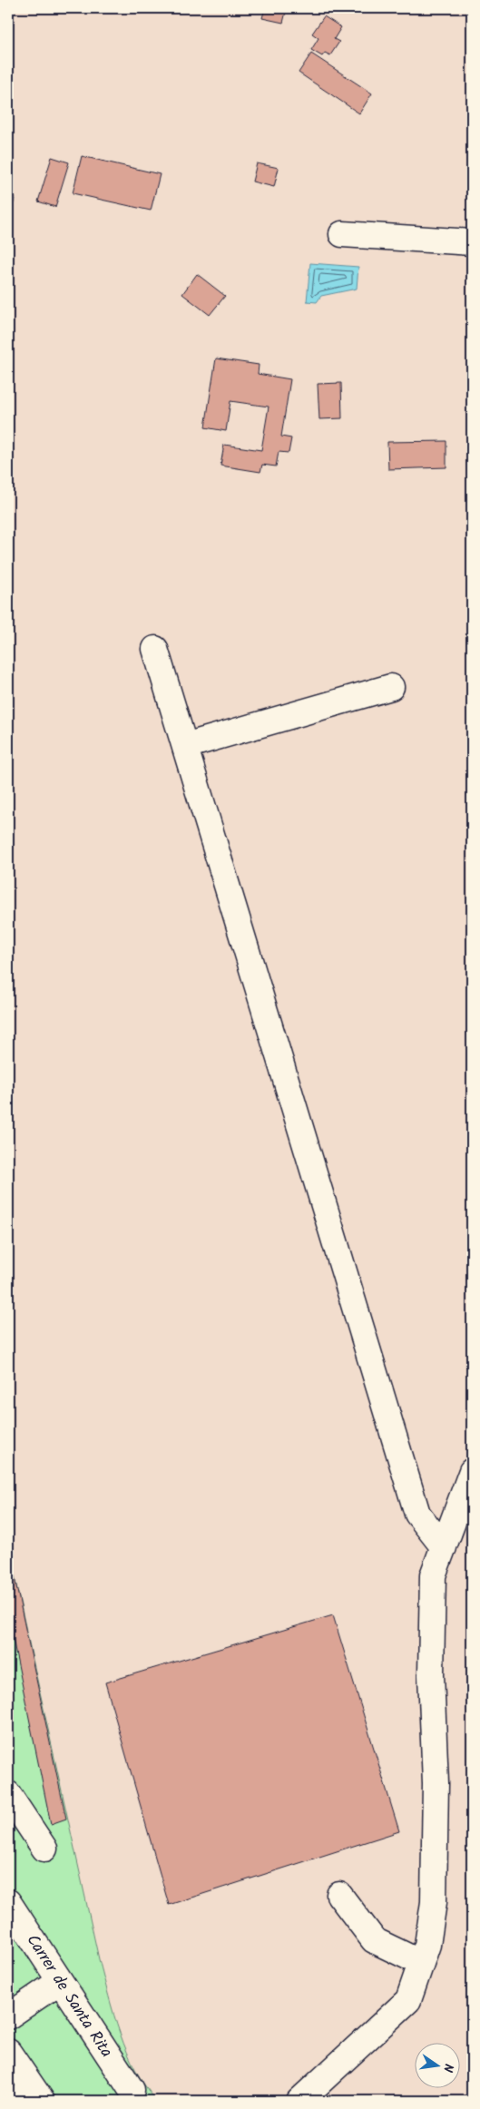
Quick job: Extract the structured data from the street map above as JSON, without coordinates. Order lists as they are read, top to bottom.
{
  "streets": {
    "street": ["Carrer de Santa Rita"]
  },
  "north": "right"
}
